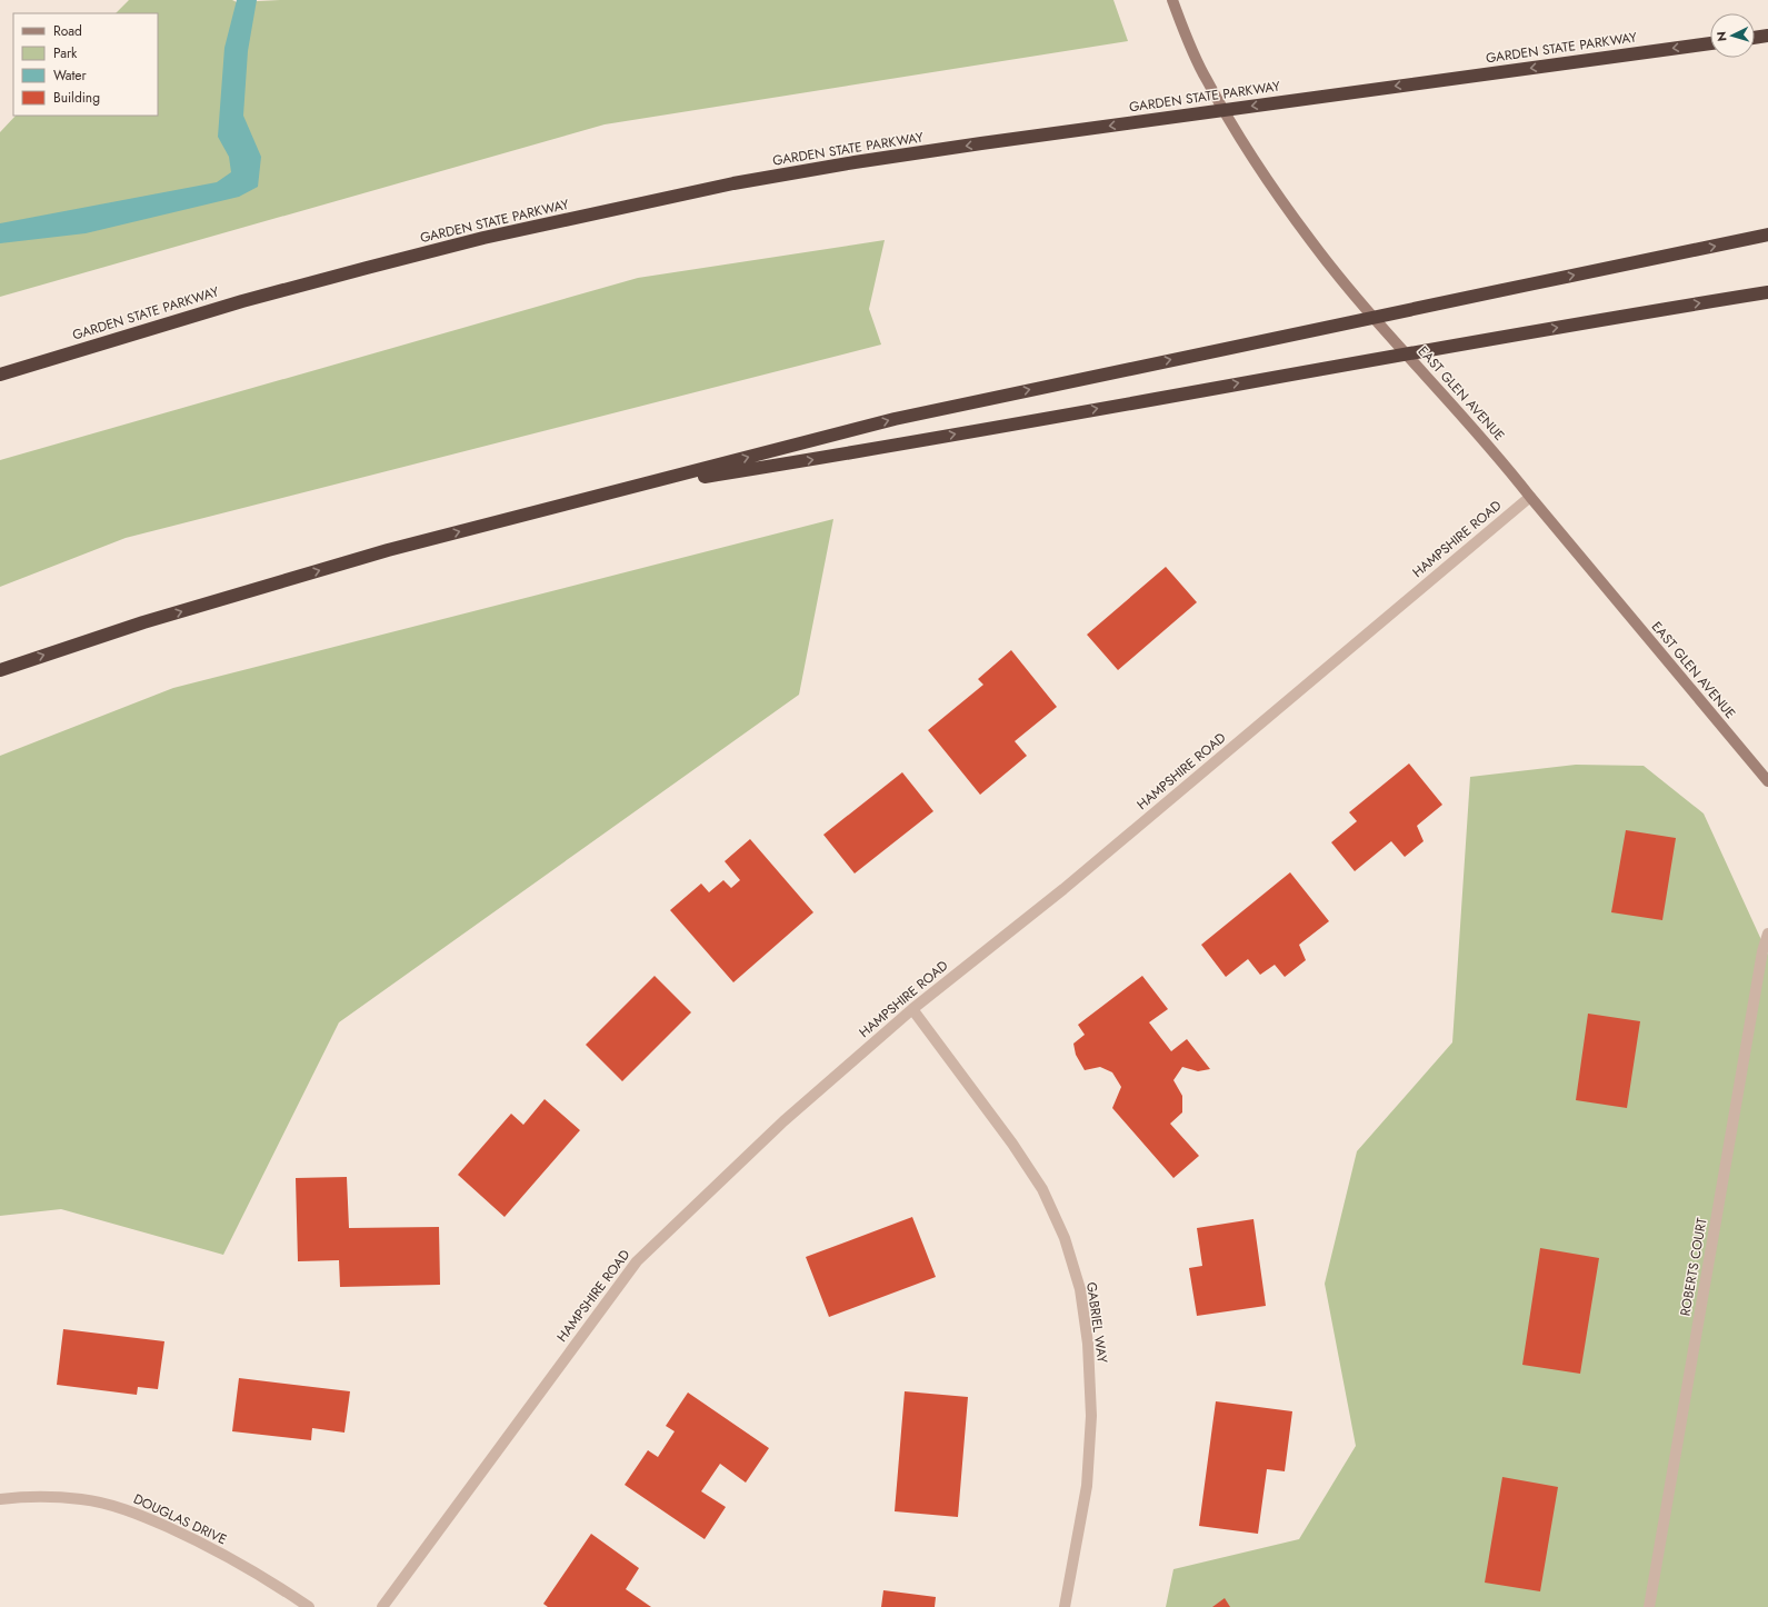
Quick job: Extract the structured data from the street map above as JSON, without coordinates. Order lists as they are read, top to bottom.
{
  "streets": {
    "highway": ["GARDEN STATE PARKWAY"],
    "street": [
      "EAST GLEN AVENUE",
      "HAMPSHIRE ROAD",
      "ROBERTS COURT",
      "GABRIEL WAY",
      "DOUGLAS DRIVE"
    ]
  },
  "crossings": [
    ["EAST GLEN AVENUE", "HAMPSHIRE ROAD"],
    ["HAMPSHIRE ROAD", "GABRIEL WAY"]
  ],
  "one_way": ["GARDEN STATE PARKWAY"],
  "legend": [
    "Road",
    "Park",
    "Water",
    "Building"
  ],
  "north": "left"
}
